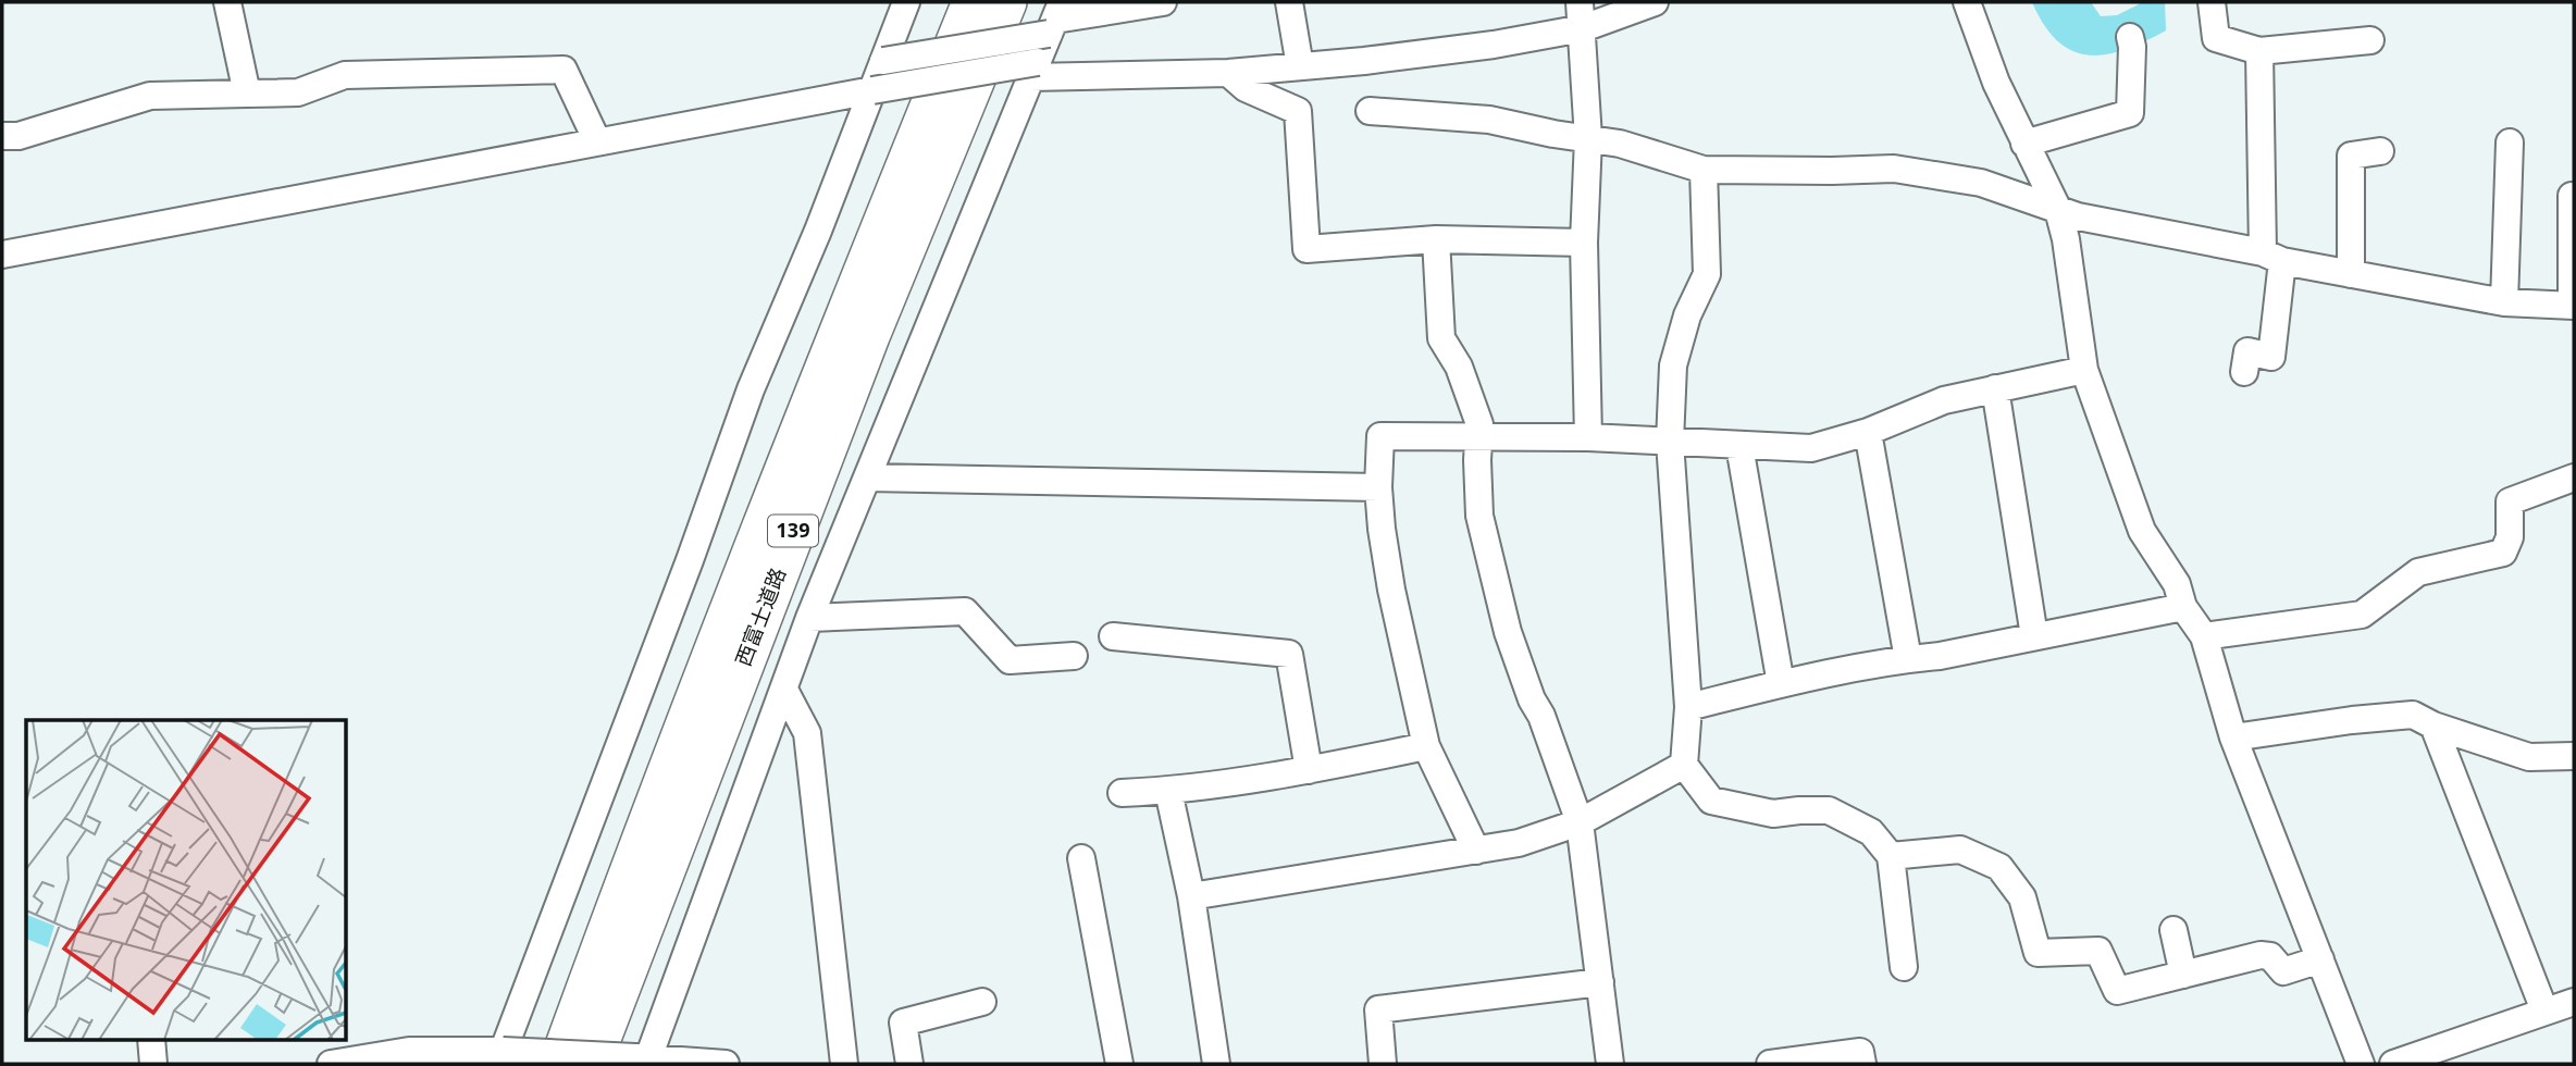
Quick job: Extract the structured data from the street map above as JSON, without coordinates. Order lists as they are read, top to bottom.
{
  "streets": {
    "highway": ["139", "西富士道路"]
  }
}
